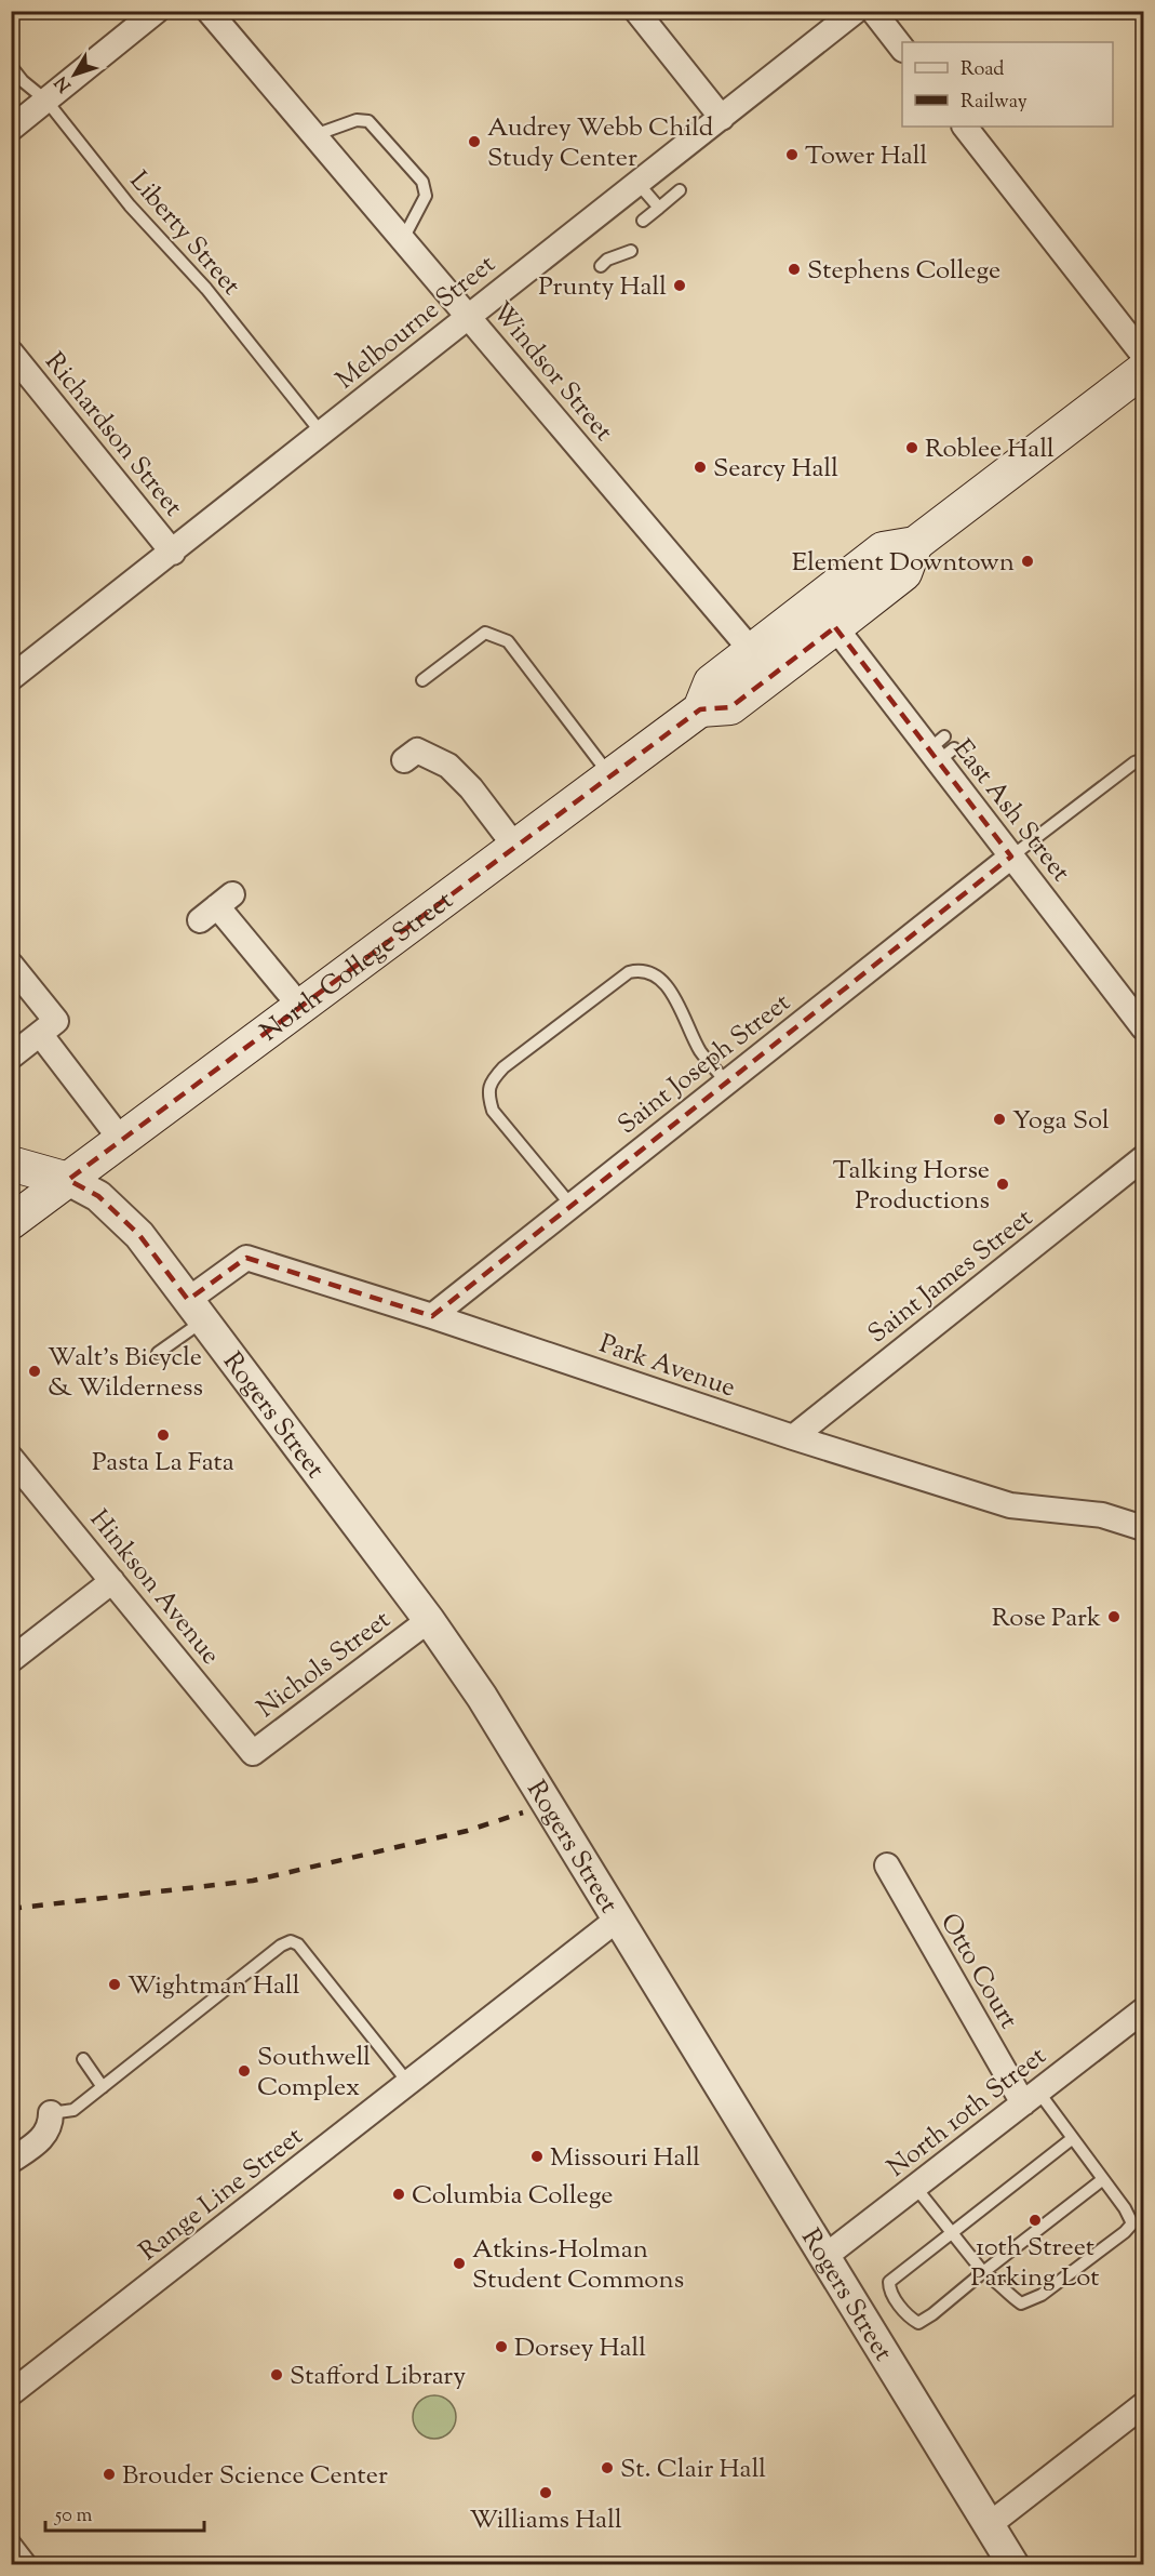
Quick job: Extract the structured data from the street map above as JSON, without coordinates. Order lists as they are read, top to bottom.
{
  "streets": {
    "main road": ["North College Street"],
    "street": [
      "Melbourne Street",
      "Windsor Street",
      "Richardson Street",
      "East Ash Street",
      "Saint Joseph Street",
      "Saint James Street",
      "Park Avenue",
      "Rogers Street",
      "Hinkson Avenue",
      "Nichols Street",
      "Otto Court",
      "North 10th Street",
      "Range Line Street"
    ],
    "lane": ["Liberty Street"]
  },
  "crossings": [
    ["Liberty Street", "Melbourne Street"],
    ["Melbourne Street", "Windsor Street"],
    ["Melbourne Street", "Richardson Street"],
    ["Windsor Street", "North College Street"],
    ["East Ash Street", "Saint Joseph Street"],
    ["North College Street", "Rogers Street"],
    ["Saint Joseph Street", "Park Avenue"],
    ["Saint James Street", "Park Avenue"],
    ["Park Avenue", "Rogers Street"],
    ["Rogers Street", "Nichols Street"],
    ["Rogers Street", "North 10th Street"],
    ["Rogers Street", "Range Line Street"],
    ["Hinkson Avenue", "Nichols Street"],
    ["Otto Court", "North 10th Street"]
  ],
  "places": [
    "Audrey Webb Child Study Center",
    "Tower Hall",
    "Stephens College",
    "Prunty Hall",
    "Roblee Hall",
    "Searcy Hall",
    "Element Downtown",
    "Yoga Sol",
    "Talking Horse Productions",
    "Walt's Bicycle & Wilderness",
    "Pasta La Fata",
    "Rose Park",
    "Wightman Hall",
    "Southwell Complex",
    "Missouri Hall",
    "Columbia College",
    "10th Street Parking Lot",
    "Atkins-Holman Student Commons",
    "Dorsey Hall",
    "Stafford Library",
    "St. Clair Hall",
    "Brouder Science Center",
    "Williams Hall"
  ],
  "legend": ["Road", "Railway"],
  "scale_bar": "50 m",
  "north": "bottom left"
}
